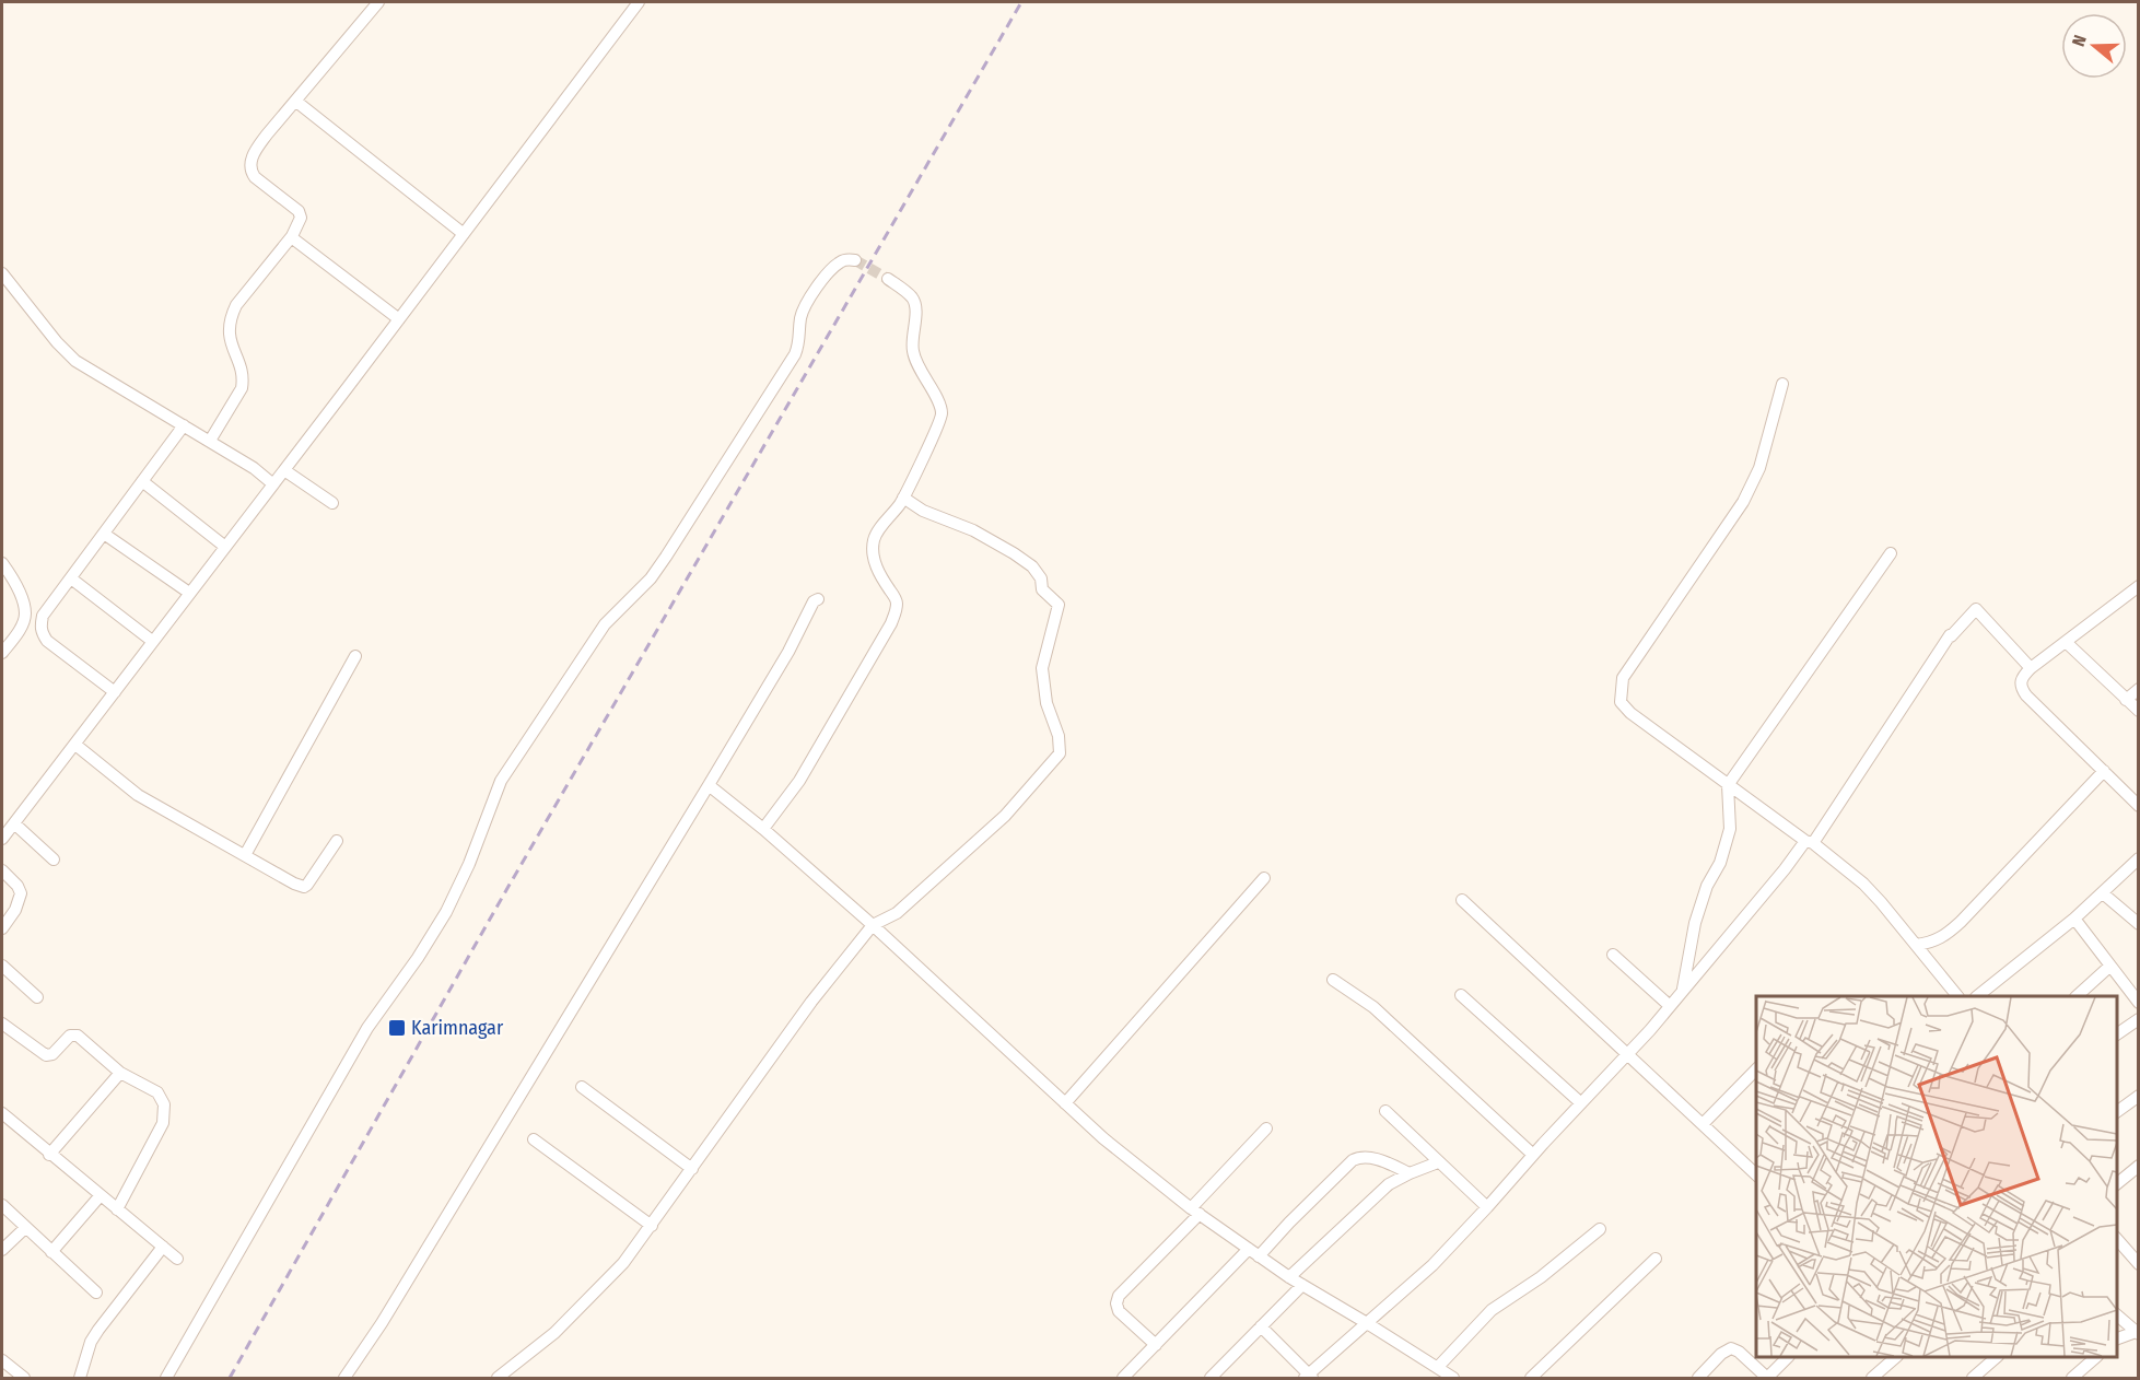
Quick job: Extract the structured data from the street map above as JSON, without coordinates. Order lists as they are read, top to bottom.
{
  "places": {
    "transit": ["Karimnagar"]
  },
  "north": "left"
}
